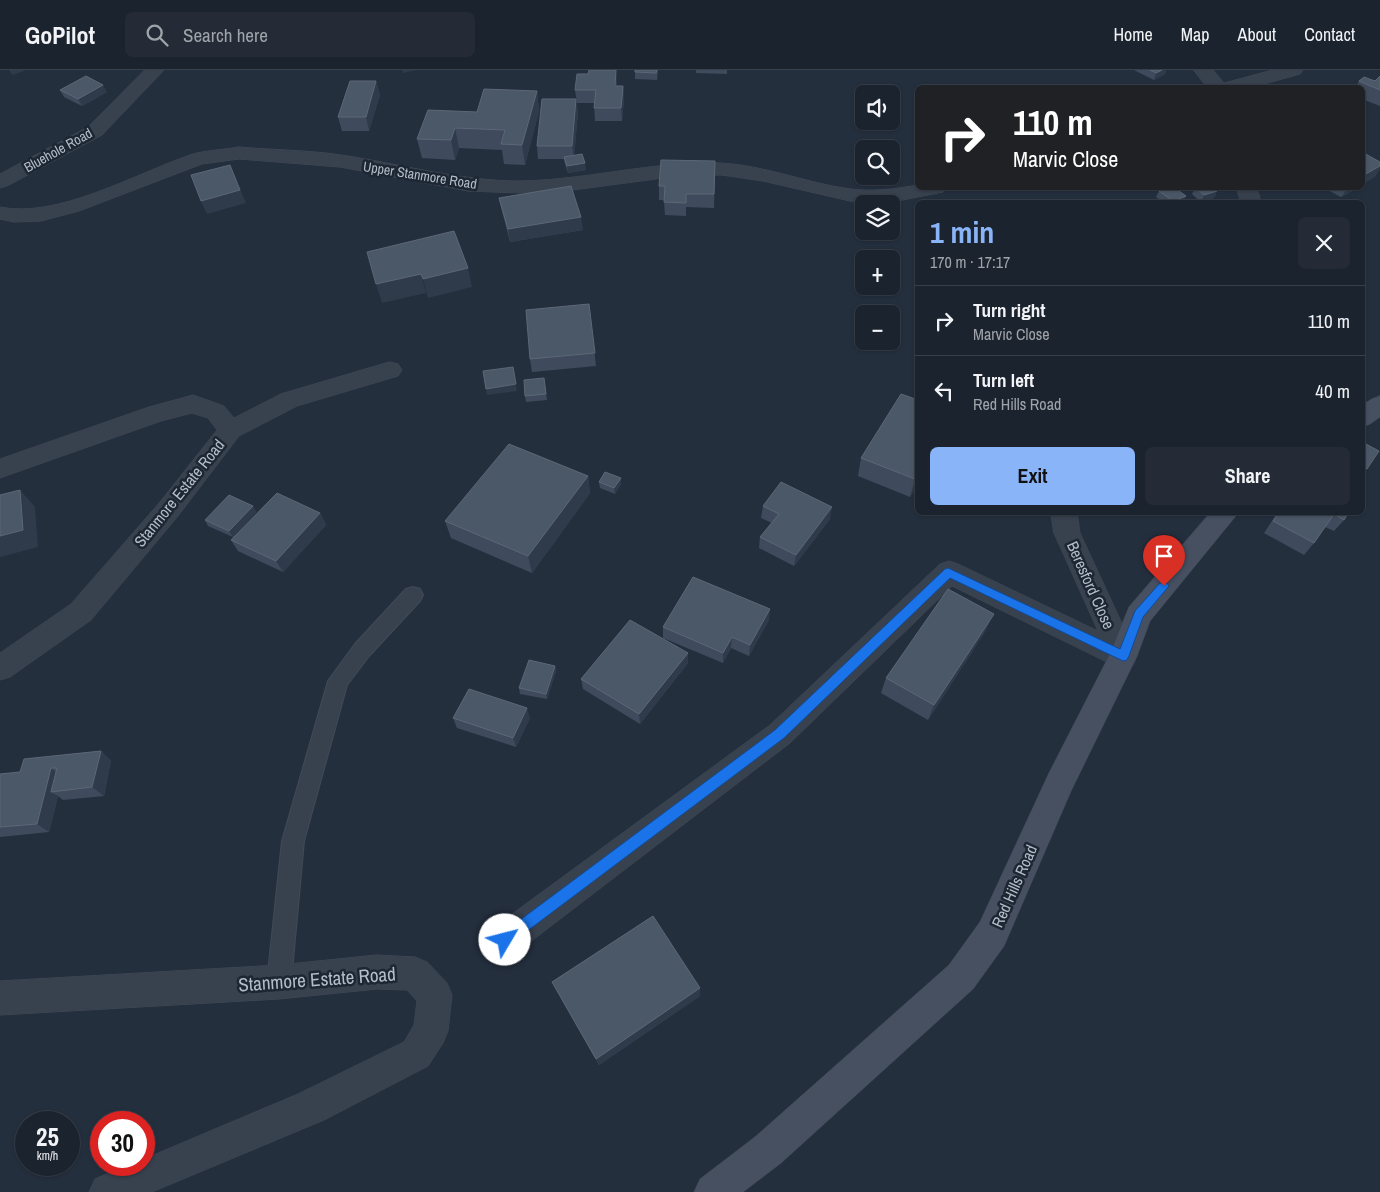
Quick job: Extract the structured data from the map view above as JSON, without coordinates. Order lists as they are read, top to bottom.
{
  "streets": {
    "main road": ["Red Hills Road"],
    "street": [
      "Bluehole Road",
      "Upper Stanmore Road",
      "Stanmore Estate Road",
      "Beresford Close"
    ]
  },
  "crossings": [
    ["Beresford Close", "Red Hills Road"]
  ],
  "page": {
    "header": "GoPilot",
    "search": "Search here",
    "nav": [
      "Home",
      "Map",
      "About",
      "Contact"
    ],
    "map_buttons": ["+", "−"],
    "turn": ["110 m", "Marvic Close"],
    "heading": ["1 min", "170 m · 17:17"],
    "list": [
      {
        "name": "Turn right",
        "note": "Marvic Close",
        "value": "110 m"
      },
      {
        "name": "Turn left",
        "note": "Red Hills Road",
        "value": "40 m"
      }
    ],
    "buttons": ["Exit", "Share"],
    "speed": "25 km/h",
    "limit": "30"
  }
}
